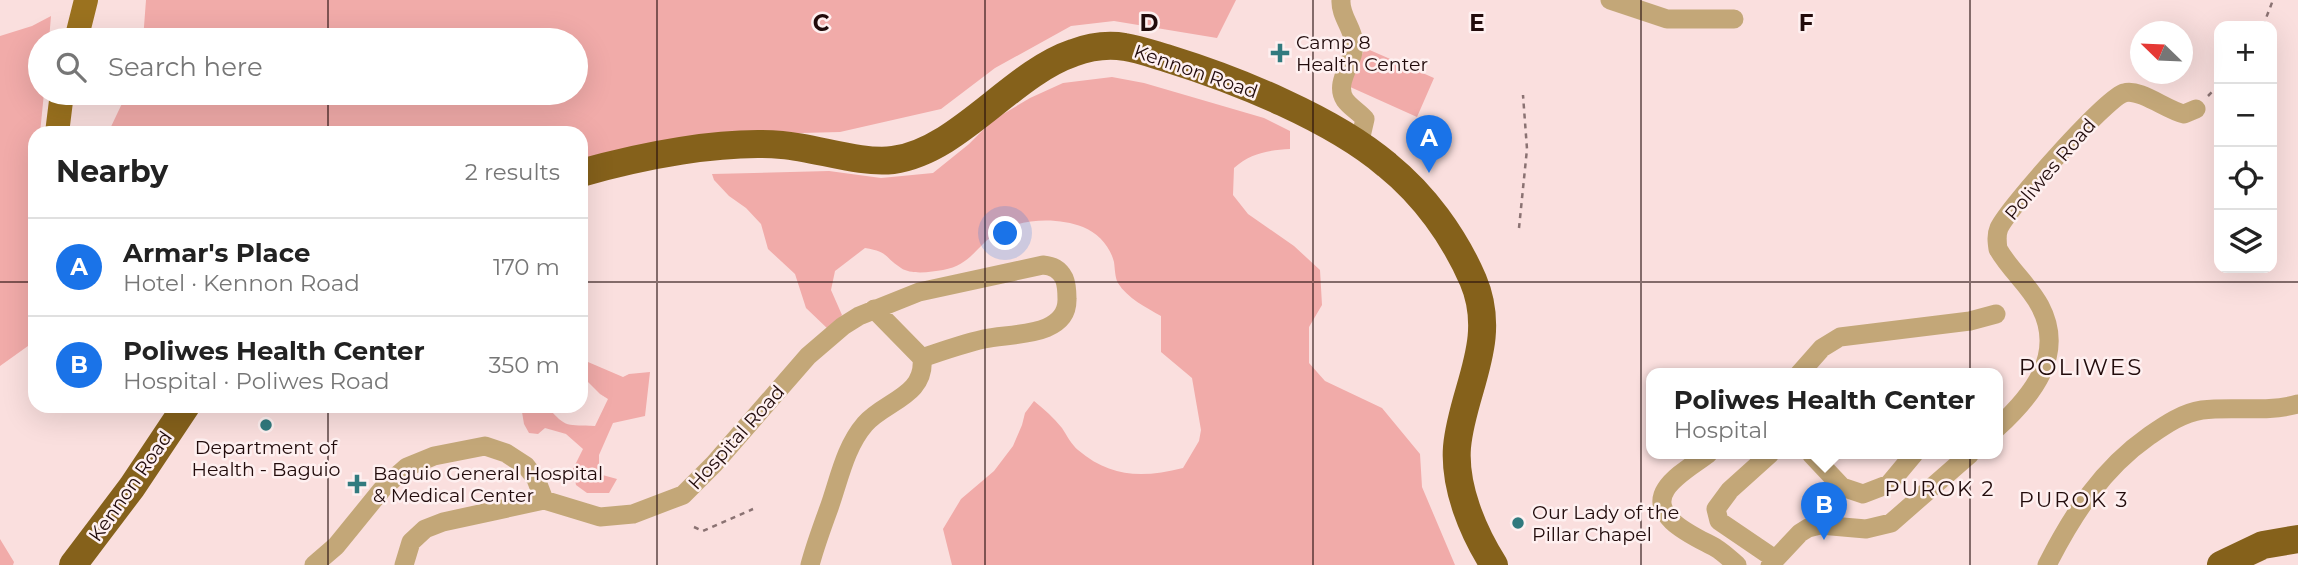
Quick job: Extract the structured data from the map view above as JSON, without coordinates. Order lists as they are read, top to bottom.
{
  "streets": {
    "highway": ["Kennon Road"],
    "street": ["Poliwes Road", "Hospital Road"]
  },
  "districts": ["POLIWES", "PUROK 2", "PUROK 3"],
  "places": {
    "health": ["Camp 8 Health Center", "Baguio General Hospital & Medical Center"],
    "other": ["Department of Health - Baguio", "Our Lady of the Pillar Chapel"]
  },
  "north": "top left",
  "page": {
    "map_buttons": ["+", "−"],
    "search": "Search here",
    "pins": ["A", "B"],
    "heading": ["Nearby", "2 results"],
    "list": [
      {
        "mark": "A",
        "name": "Armar's Place",
        "note": "Hotel · Kennon Road",
        "value": "170 m"
      },
      {
        "mark": "B",
        "name": "Poliwes Health Center",
        "note": "Hospital · Poliwes Road",
        "value": "350 m"
      }
    ],
    "popup": ["Poliwes Health Center", "Hospital"]
  },
  "grid": {
    "columns": [
      "C",
      "D",
      "E",
      "F"
    ]
  }
}
